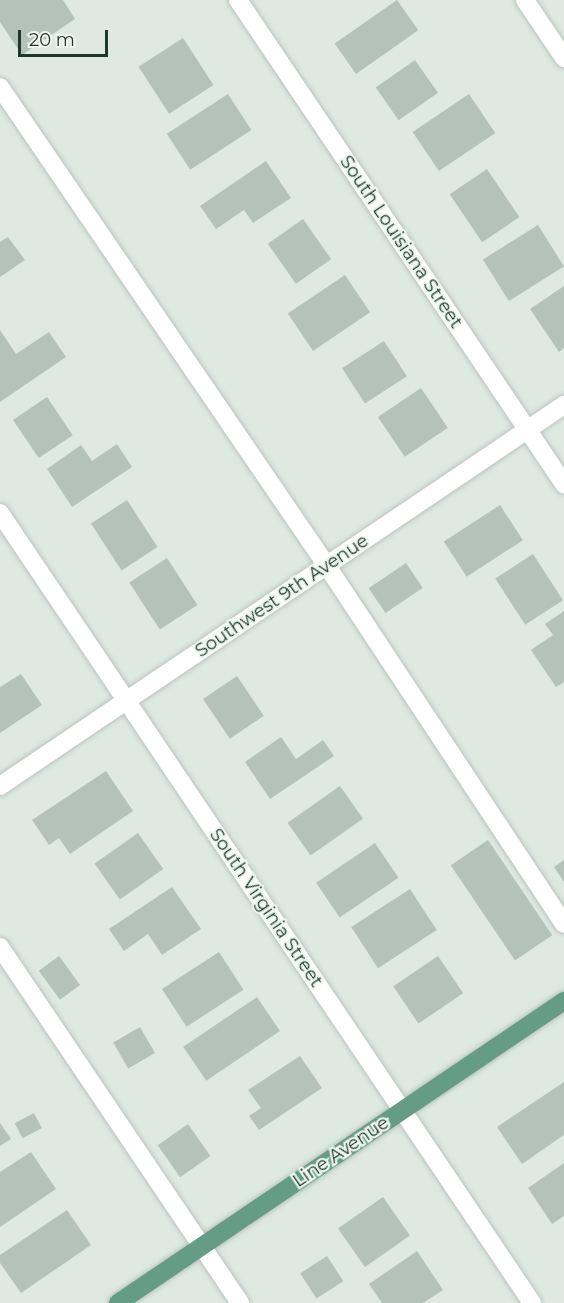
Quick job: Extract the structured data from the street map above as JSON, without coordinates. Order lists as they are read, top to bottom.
{
  "streets": {
    "main road": ["Line Avenue"],
    "street": ["South Louisiana Street", "Southwest 9th Avenue", "South Virginia Street"]
  },
  "crossings": [
    ["South Louisiana Street", "Southwest 9th Avenue"],
    ["Southwest 9th Avenue", "South Virginia Street"],
    ["South Virginia Street", "Line Avenue"]
  ],
  "scale_bar": "20 m"
}
